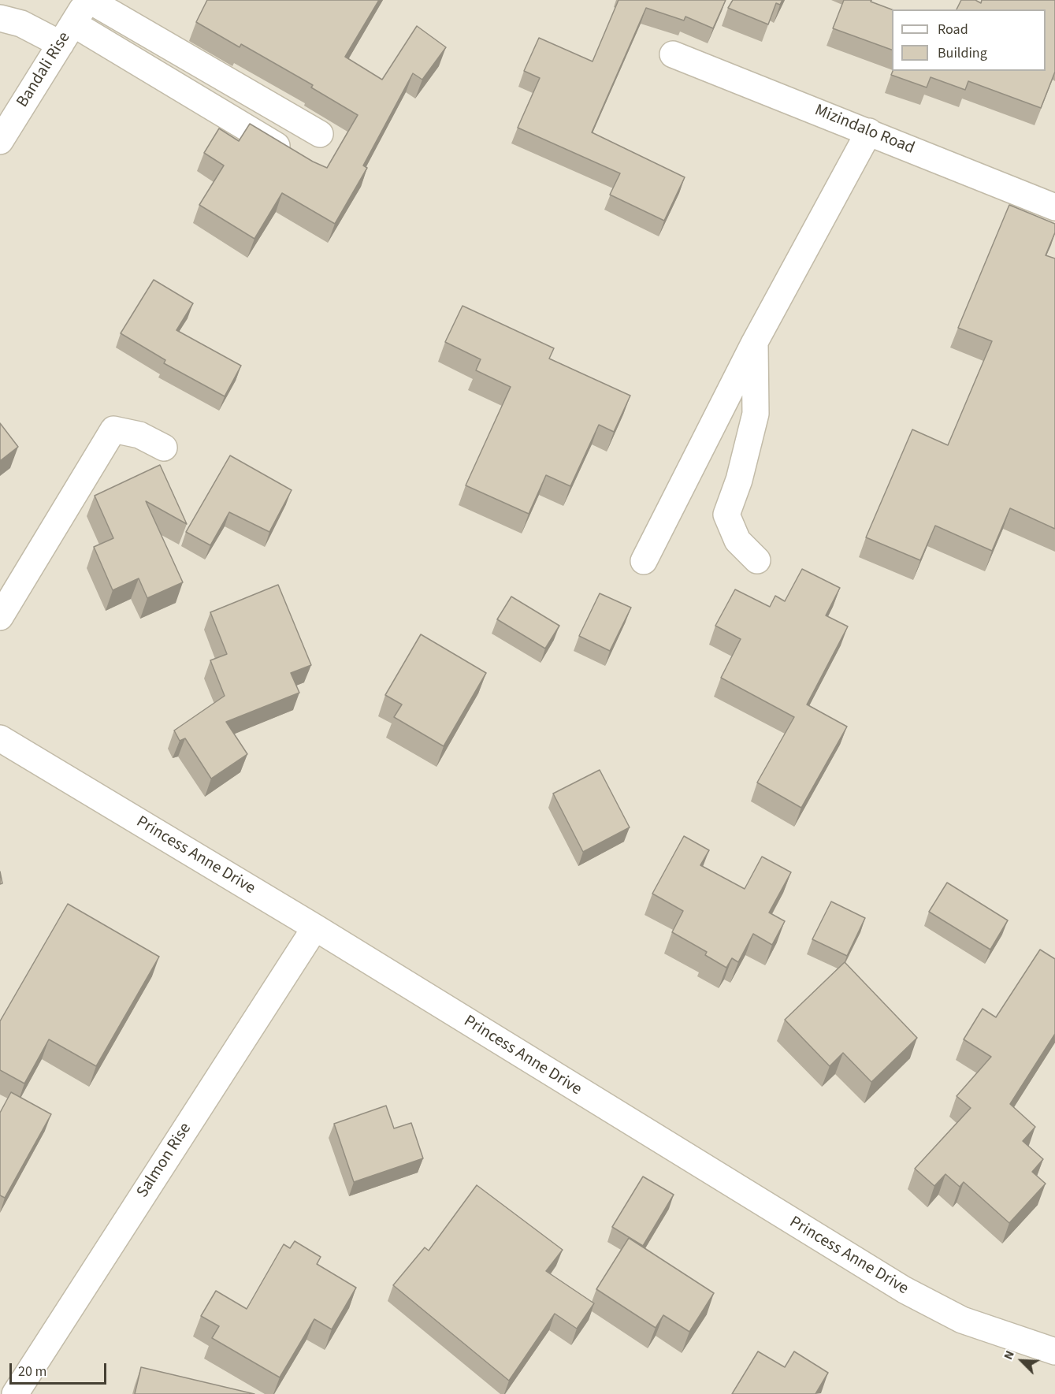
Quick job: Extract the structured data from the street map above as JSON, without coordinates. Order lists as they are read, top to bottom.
{
  "streets": {
    "street": [
      "Bandali Rise",
      "Mizindalo Road",
      "Princess Anne Drive",
      "Salmon Rise"
    ]
  },
  "crossings": [
    ["Princess Anne Drive", "Salmon Rise"]
  ],
  "legend": ["Road", "Building"],
  "scale_bar": "20 m",
  "north": "top left"
}
